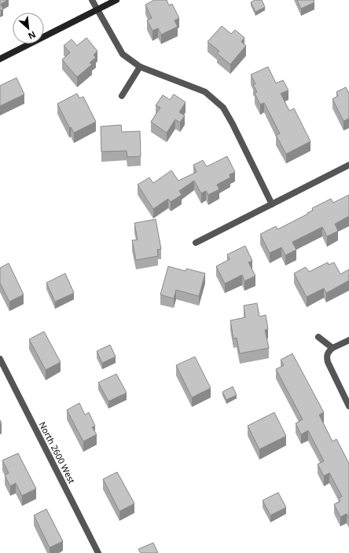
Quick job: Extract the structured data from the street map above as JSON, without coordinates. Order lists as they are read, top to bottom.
{
  "streets": {
    "street": ["North 2600 West"]
  },
  "north": "bottom right"
}
